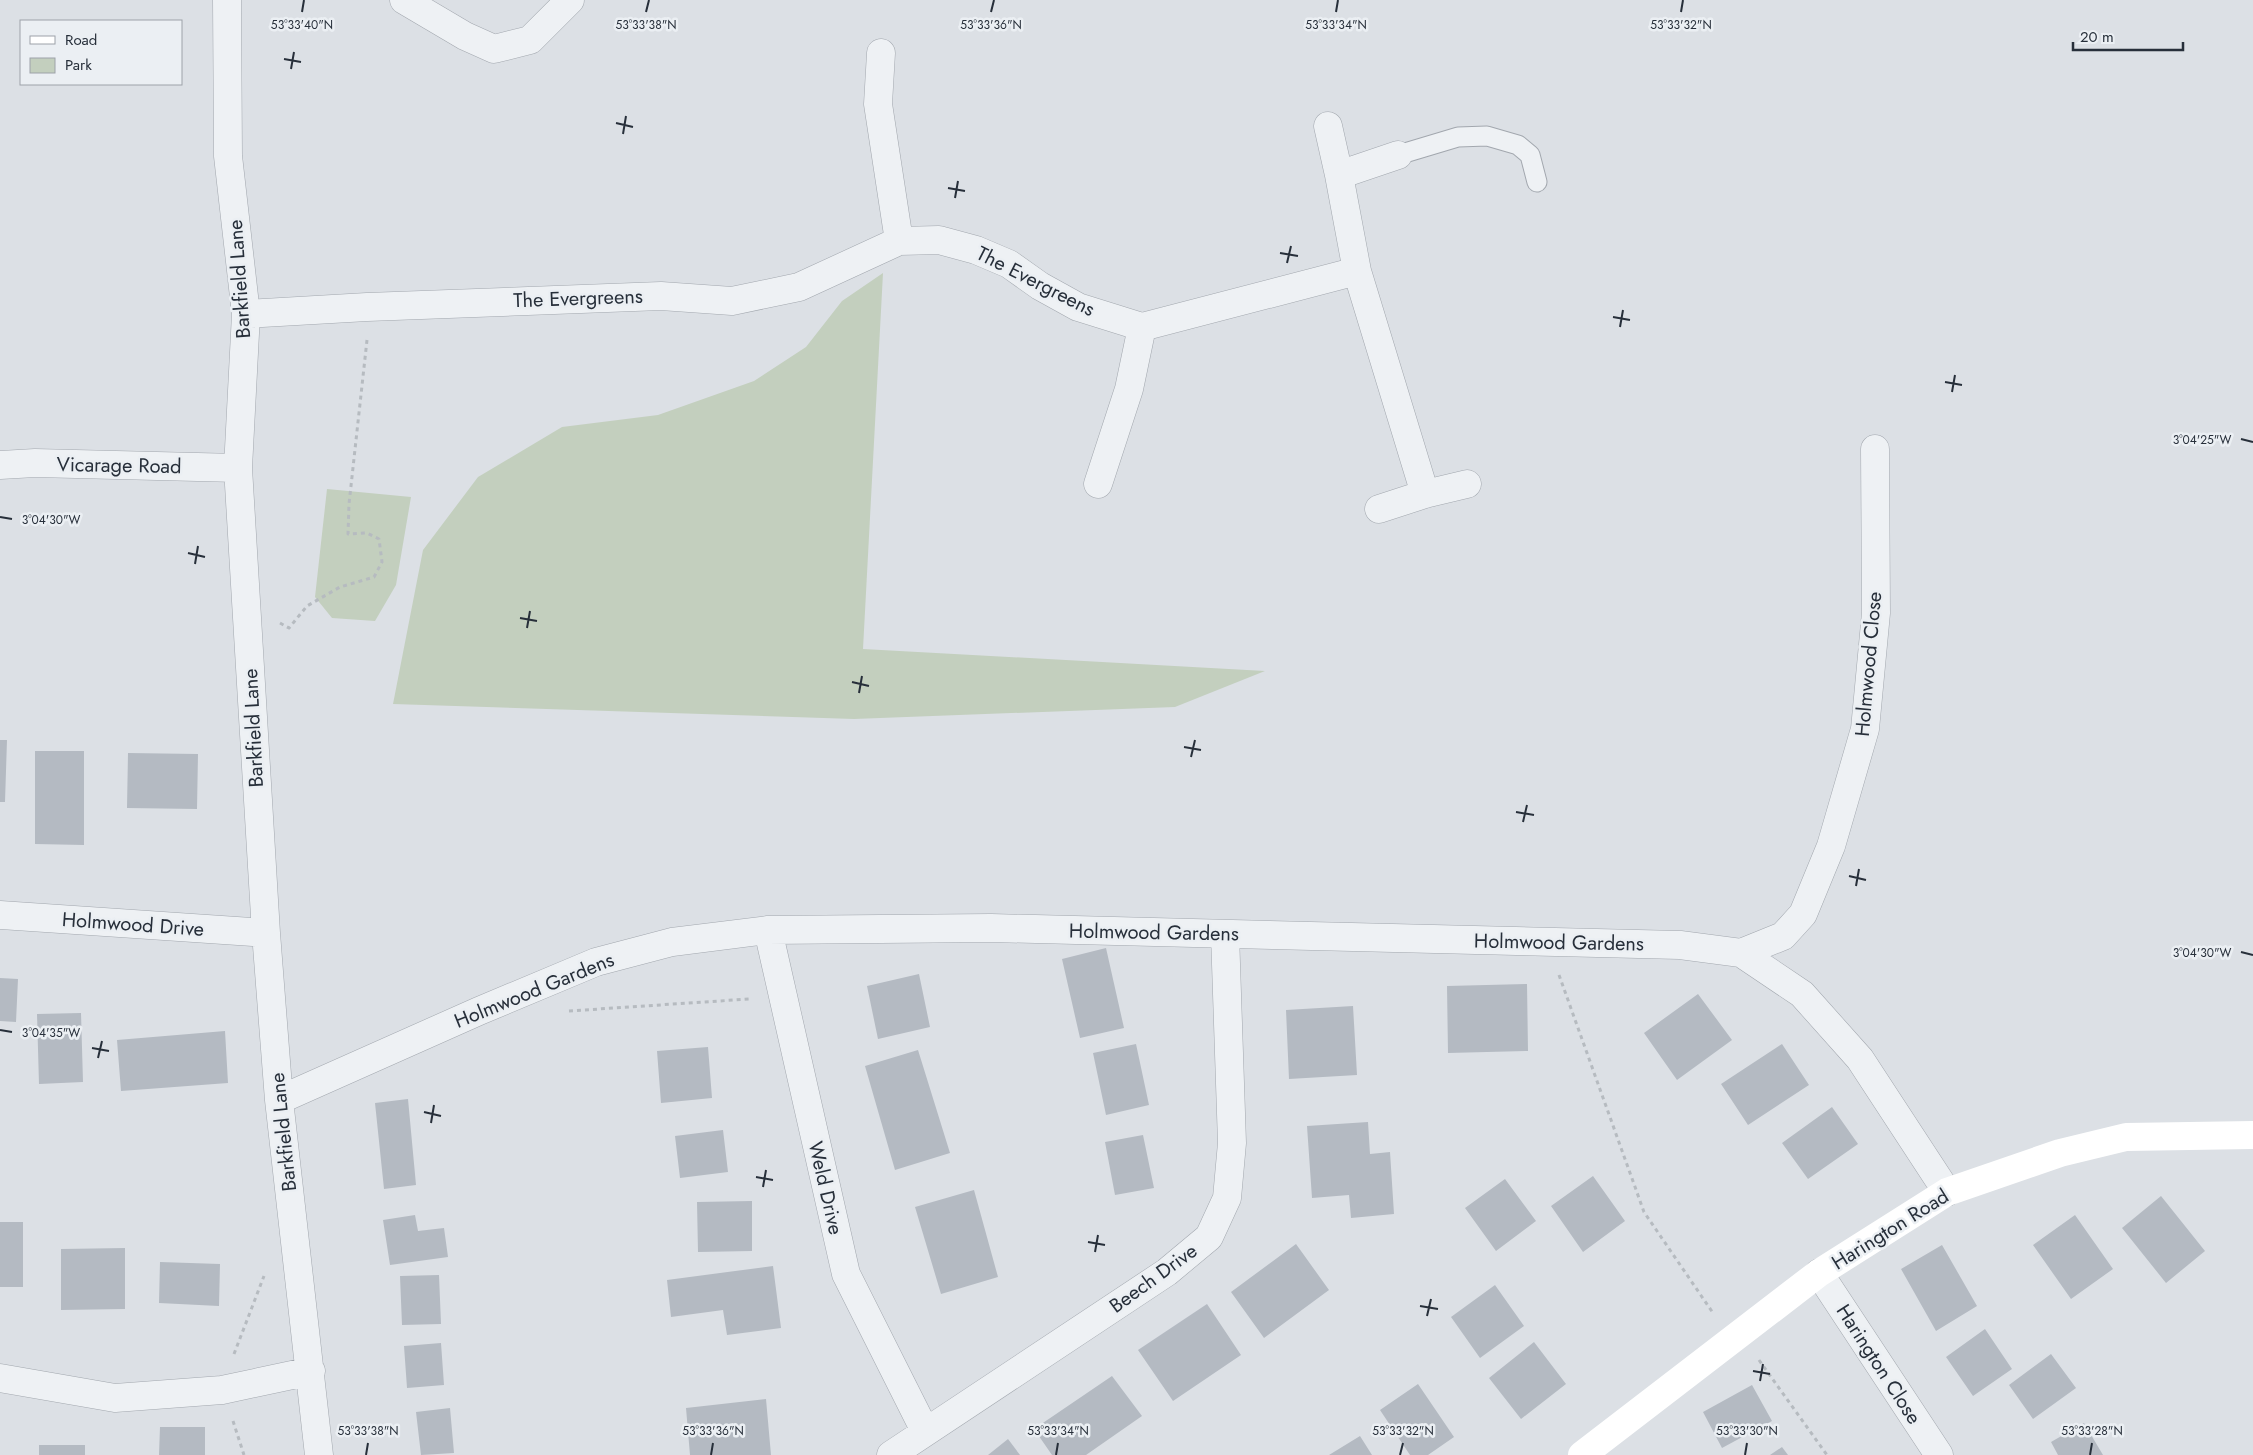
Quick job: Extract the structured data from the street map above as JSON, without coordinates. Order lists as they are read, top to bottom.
{
  "streets": {
    "street": [
      "Barkfield Lane",
      "The Evergreens",
      "Vicarage Road",
      "Holmwood Close",
      "Holmwood Drive",
      "Holmwood Gardens",
      "Weld Drive",
      "Harington Road",
      "Beech Drive",
      "Harington Close"
    ]
  },
  "crossings": [
    ["Barkfield Lane", "The Evergreens"],
    ["Barkfield Lane", "Vicarage Road"],
    ["Barkfield Lane", "Holmwood Drive"],
    ["Barkfield Lane", "Holmwood Gardens"],
    ["Holmwood Close", "Holmwood Gardens"],
    ["Holmwood Gardens", "Weld Drive"],
    ["Holmwood Gardens", "Harington Road"],
    ["Holmwood Gardens", "Beech Drive"],
    ["Weld Drive", "Beech Drive"],
    ["Harington Road", "Harington Close"]
  ],
  "legend": ["Road", "Park"],
  "scale_bar": "20 m",
  "coordinates": [
    "53°33'40\"N",
    "53°33'38\"N",
    "53°33'36\"N",
    "53°33'34\"N",
    "53°33'32\"N",
    "3°04'25\"W",
    "3°04'30\"W",
    "3°04'35\"W",
    "53°33'30\"N",
    "53°33'28\"N"
  ]
}
